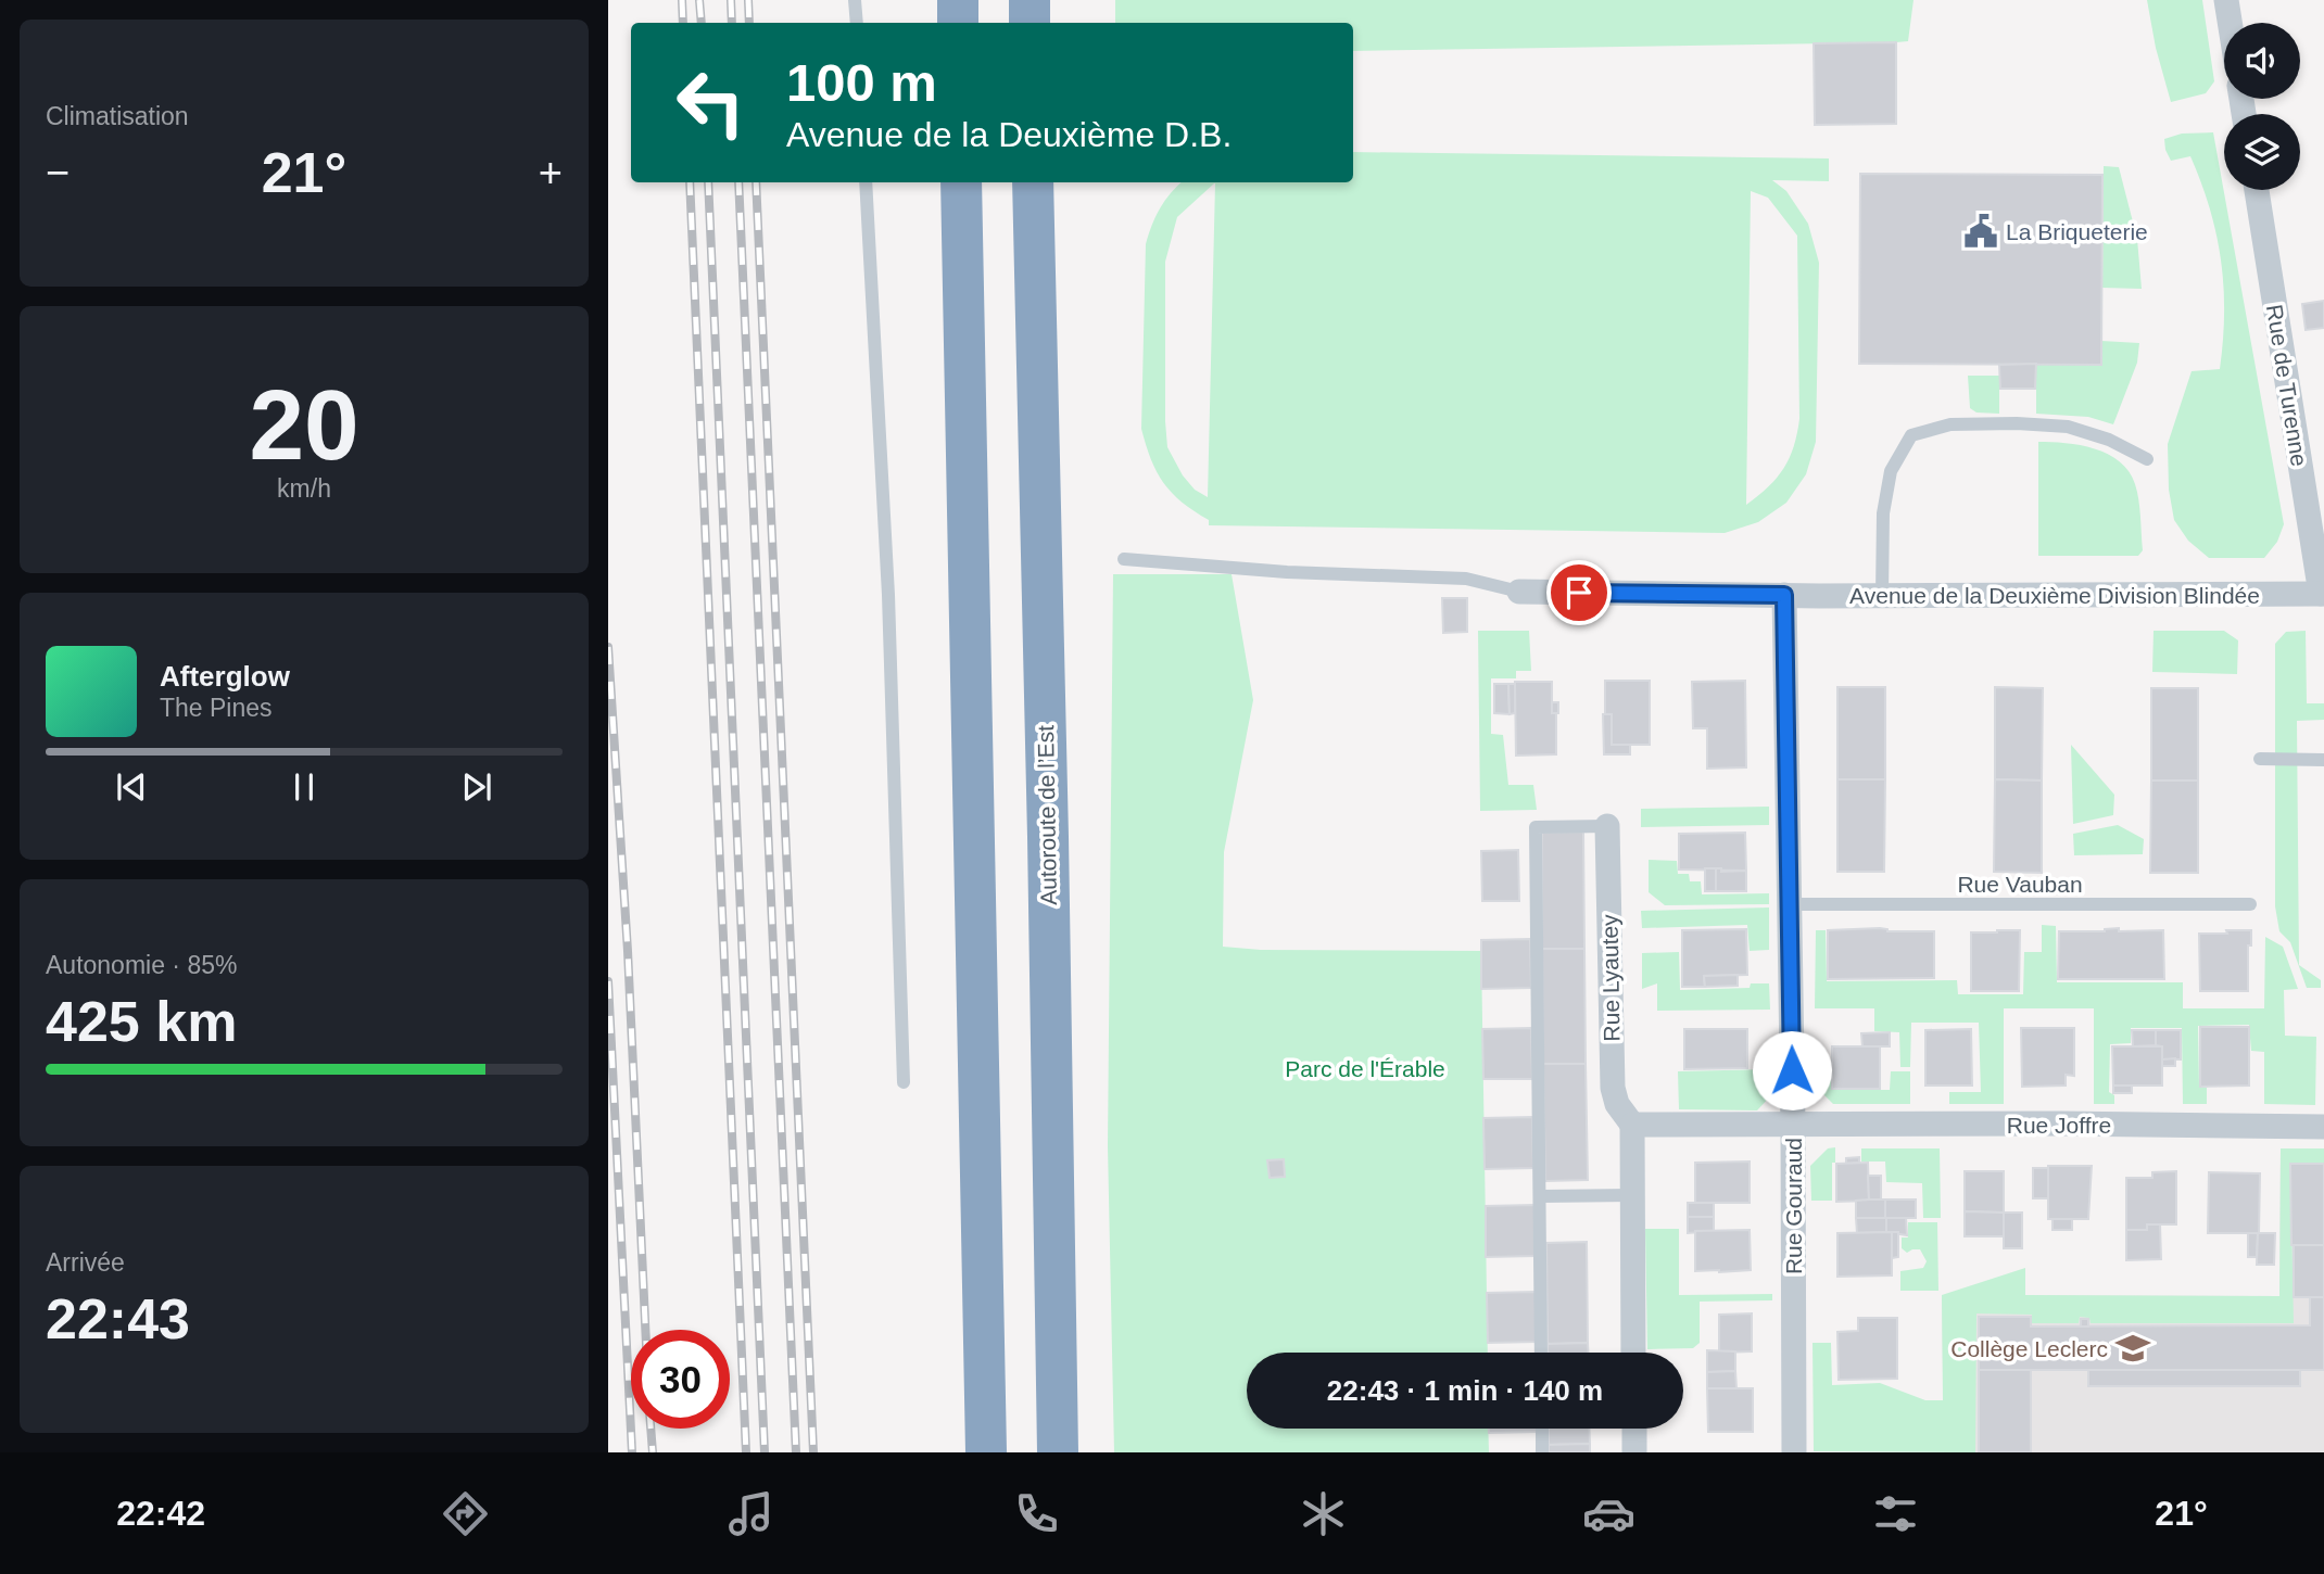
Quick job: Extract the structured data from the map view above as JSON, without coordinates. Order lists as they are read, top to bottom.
{
  "streets": {
    "highway": ["Autoroute de l’Est"],
    "street": [
      "Rue de Turenne",
      "Avenue de la Deuxième Division Blindée",
      "Rue Lyautey",
      "Rue Joffre",
      "Rue Gouraud"
    ],
    "lane": ["Rue Vauban"]
  },
  "crossings": [
    ["Rue de Turenne", "Avenue de la Deuxième Division Blindée"],
    ["Avenue de la Deuxième Division Blindée", "Rue Gouraud"],
    ["Rue Vauban", "Rue Gouraud"],
    ["Rue Joffre", "Rue Gouraud"]
  ],
  "parks": ["Parc de l'Érable"],
  "places": {
    "public building": ["La Briqueterie"],
    "school or university": ["Collège Leclerc"]
  },
  "page": {
    "tile": [
      "Climatisation",
      ["20", "km/h"],
      ["Autonomie · 85%", "425 km"],
      ["Arrivée", "22:43"]
    ],
    "turn": ["100 m", "Avenue de la Deuxième D.B."],
    "heat": ["−", "21°", "+"],
    "song": ["Afterglow", "The Pines"],
    "limit": "30",
    "trip": "22:43 · 1 min · 140 m",
    "tabs": ["22:42", "21°"]
  }
}
